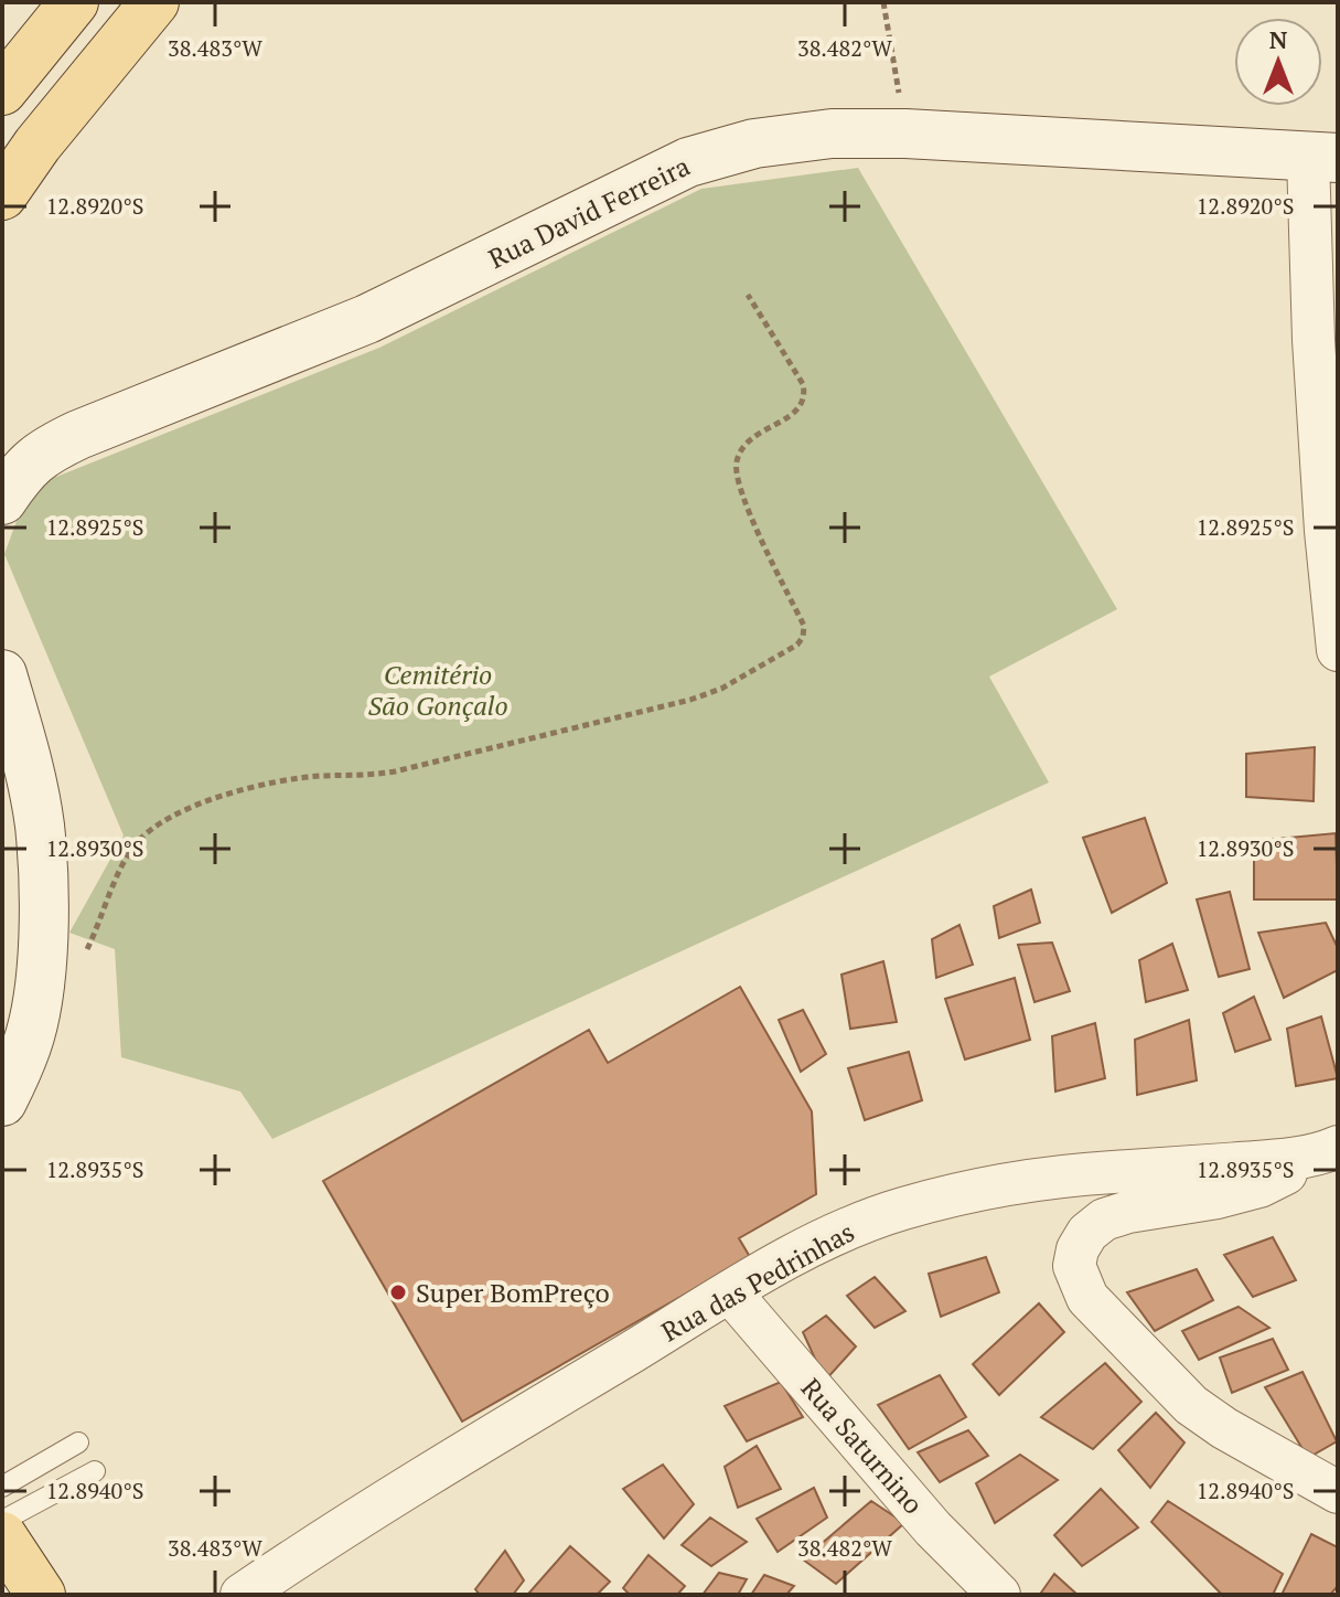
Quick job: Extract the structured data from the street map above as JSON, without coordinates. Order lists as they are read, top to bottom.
{
  "streets": {
    "main road": ["Rua David Ferreira"],
    "street": ["Rua das Pedrinhas", "Rua Saturnino"]
  },
  "crossings": [
    ["Rua das Pedrinhas", "Rua Saturnino"]
  ],
  "parks": ["Cemitério São Gonçalo"],
  "places": ["Super BomPreço"],
  "north": "top",
  "coordinates": [
    "38.483°W",
    "38.482°W",
    "12.8920°S",
    "12.8925°S",
    "12.8930°S",
    "12.8935°S",
    "12.8940°S"
  ]
}
